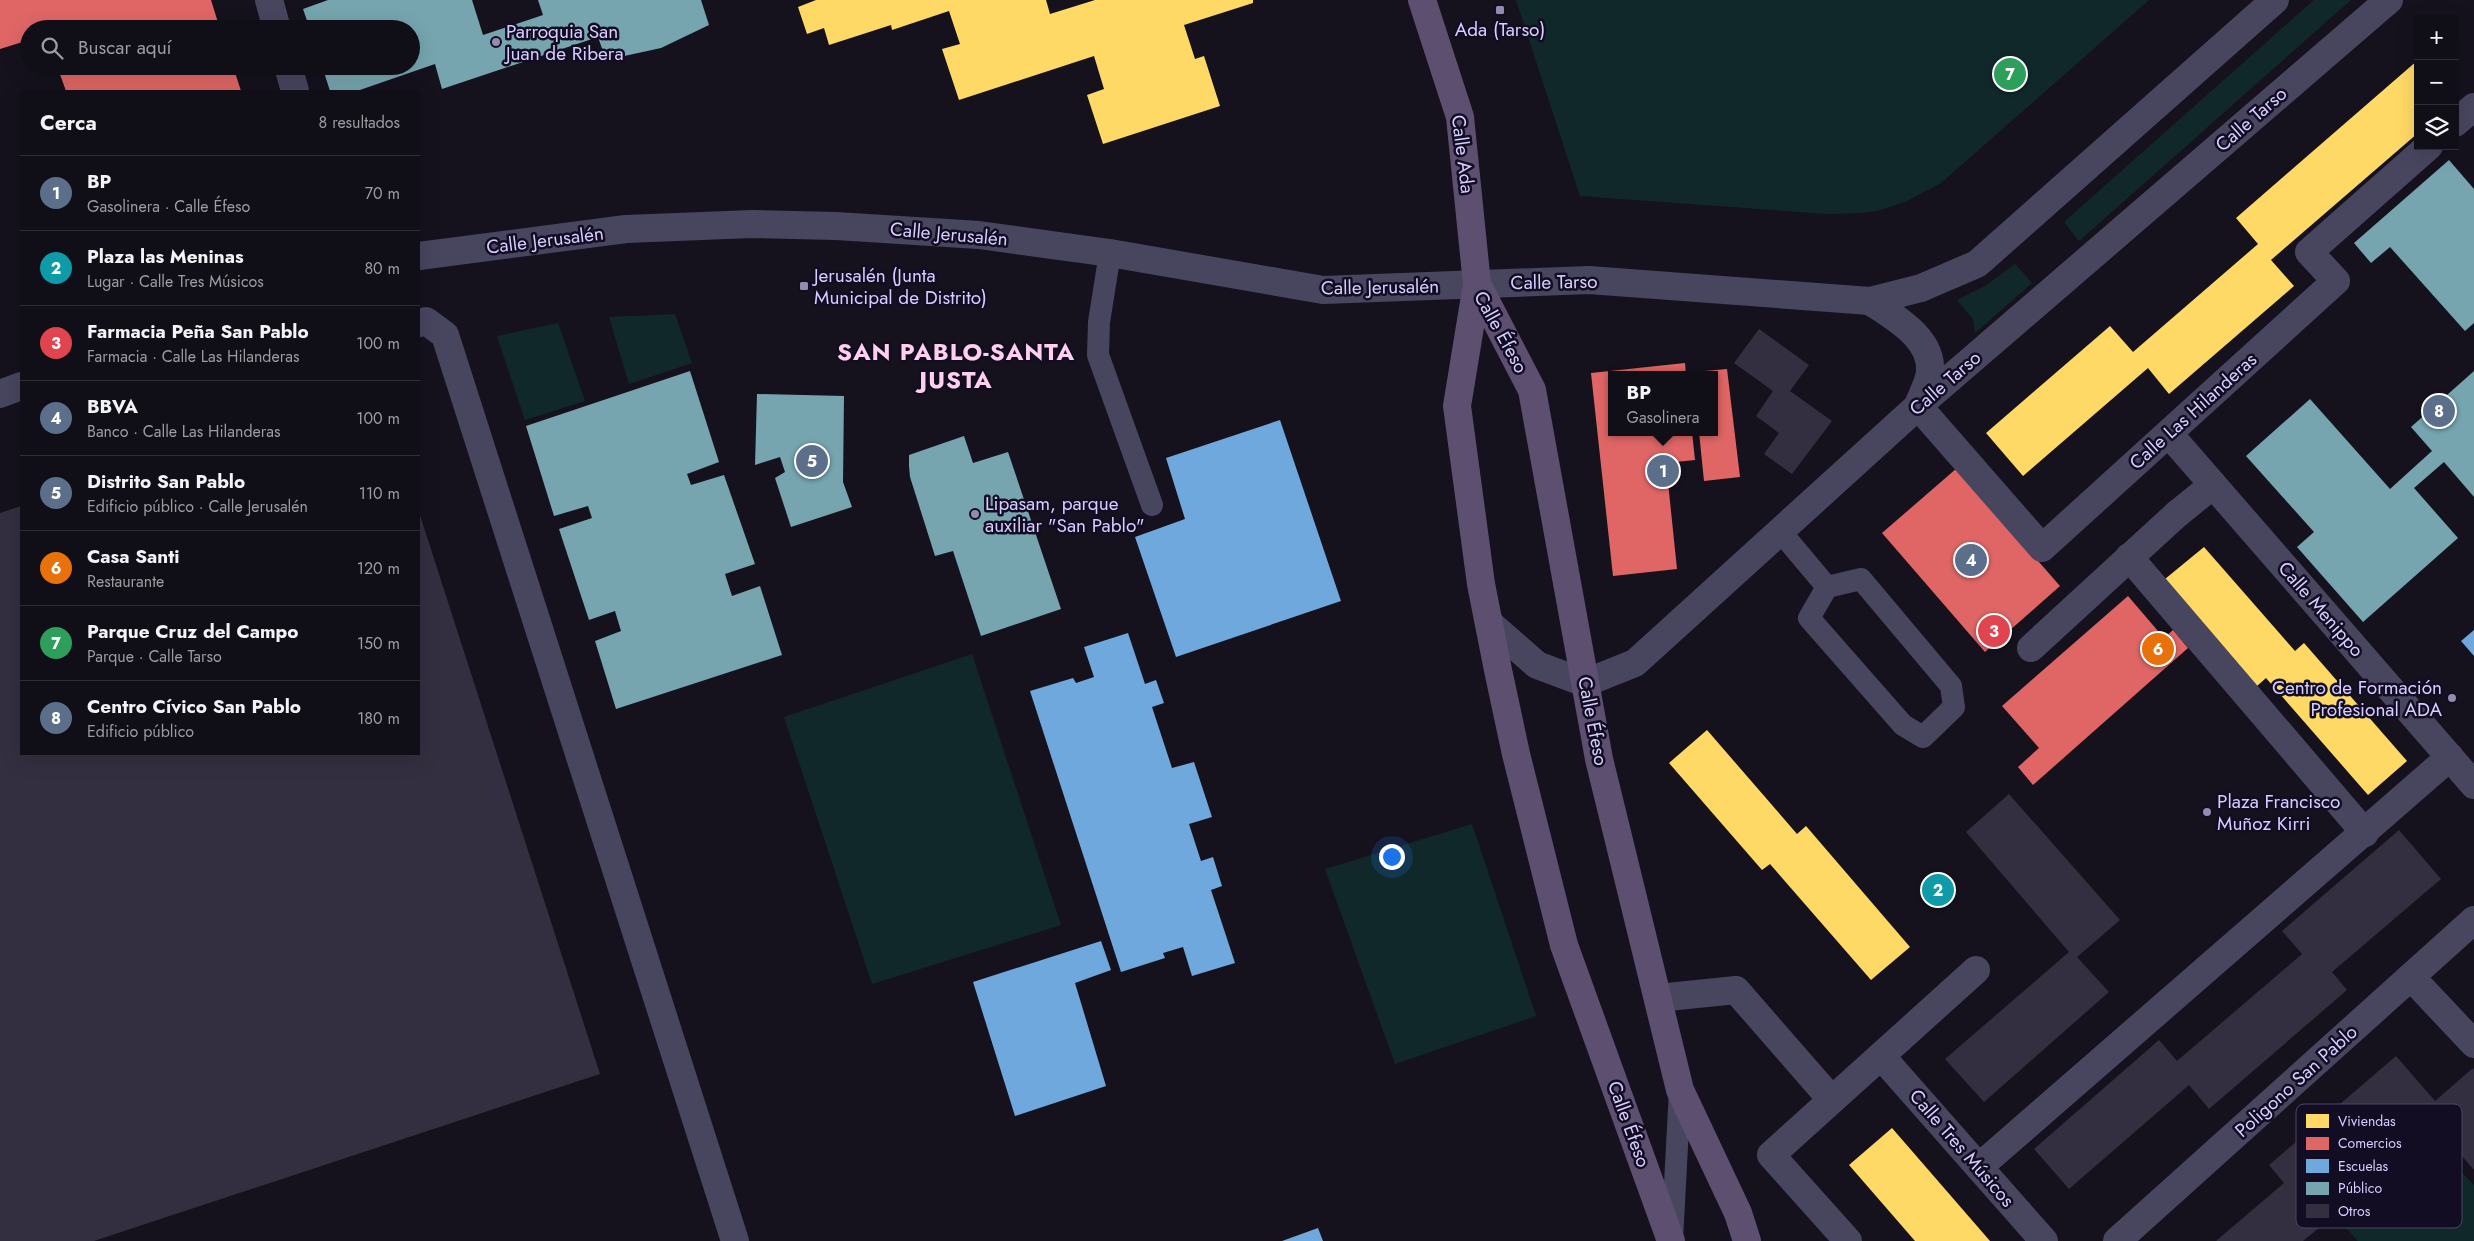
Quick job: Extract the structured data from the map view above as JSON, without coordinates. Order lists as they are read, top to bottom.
{
  "streets": {
    "main road": ["Calle Ada", "Calle Éfeso"],
    "street": [
      "Calle Tarso",
      "Calle Jerusalén",
      "Calle Las Hilanderas",
      "Calle Menippo",
      "Poligono San Pablo",
      "Calle Tres Músicos"
    ]
  },
  "crossings": [
    ["Calle Tarso", "Calle Ada"],
    ["Calle Tarso", "Calle Jerusalén"],
    ["Calle Tarso", "Calle Éfeso"],
    ["Calle Tarso", "Calle Las Hilanderas"],
    ["Calle Ada", "Calle Jerusalén"],
    ["Calle Ada", "Calle Éfeso"],
    ["Calle Jerusalén", "Calle Éfeso"],
    ["Calle Las Hilanderas", "Calle Menippo"]
  ],
  "districts": ["SAN PABLO-SANTA JUSTA"],
  "places": {
    "transit": ["Ada (Tarso)", "Jerusalén (Junta Municipal de Distrito)"],
    "other": [
      "Parroquia San Juan de Ribera",
      "Lipasam, parque auxiliar \"San Pablo\"",
      "Centro de Formación Profesional ADA",
      "Plaza Francisco Muñoz Kirri"
    ]
  },
  "legend": [
    "Viviendas",
    "Comercios",
    "Escuelas",
    "Público",
    "Otros"
  ],
  "page": {
    "map_buttons": ["+", "−"],
    "search": "Buscar aquí",
    "pins": [
      "7",
      "8",
      "5",
      "1",
      "4",
      "3",
      "6",
      "2"
    ],
    "heading": ["Cerca", "8 resultados"],
    "list": [
      {
        "mark": "1",
        "name": "BP",
        "note": "Gasolinera · Calle Éfeso",
        "value": "70 m"
      },
      {
        "mark": "2",
        "name": "Plaza las Meninas",
        "note": "Lugar · Calle Tres Músicos",
        "value": "80 m"
      },
      {
        "mark": "3",
        "name": "Farmacia Peña San Pablo",
        "note": "Farmacia · Calle Las Hilanderas",
        "value": "100 m"
      },
      {
        "mark": "4",
        "name": "BBVA",
        "note": "Banco · Calle Las Hilanderas",
        "value": "100 m"
      },
      {
        "mark": "5",
        "name": "Distrito San Pablo",
        "note": "Edificio público · Calle Jerusalén",
        "value": "110 m"
      },
      {
        "mark": "6",
        "name": "Casa Santi",
        "note": "Restaurante",
        "value": "120 m"
      },
      {
        "mark": "7",
        "name": "Parque Cruz del Campo",
        "note": "Parque · Calle Tarso",
        "value": "150 m"
      },
      {
        "mark": "8",
        "name": "Centro Cívico San Pablo",
        "note": "Edificio público",
        "value": "180 m"
      }
    ],
    "popup": ["BP", "Gasolinera"]
  }
}
